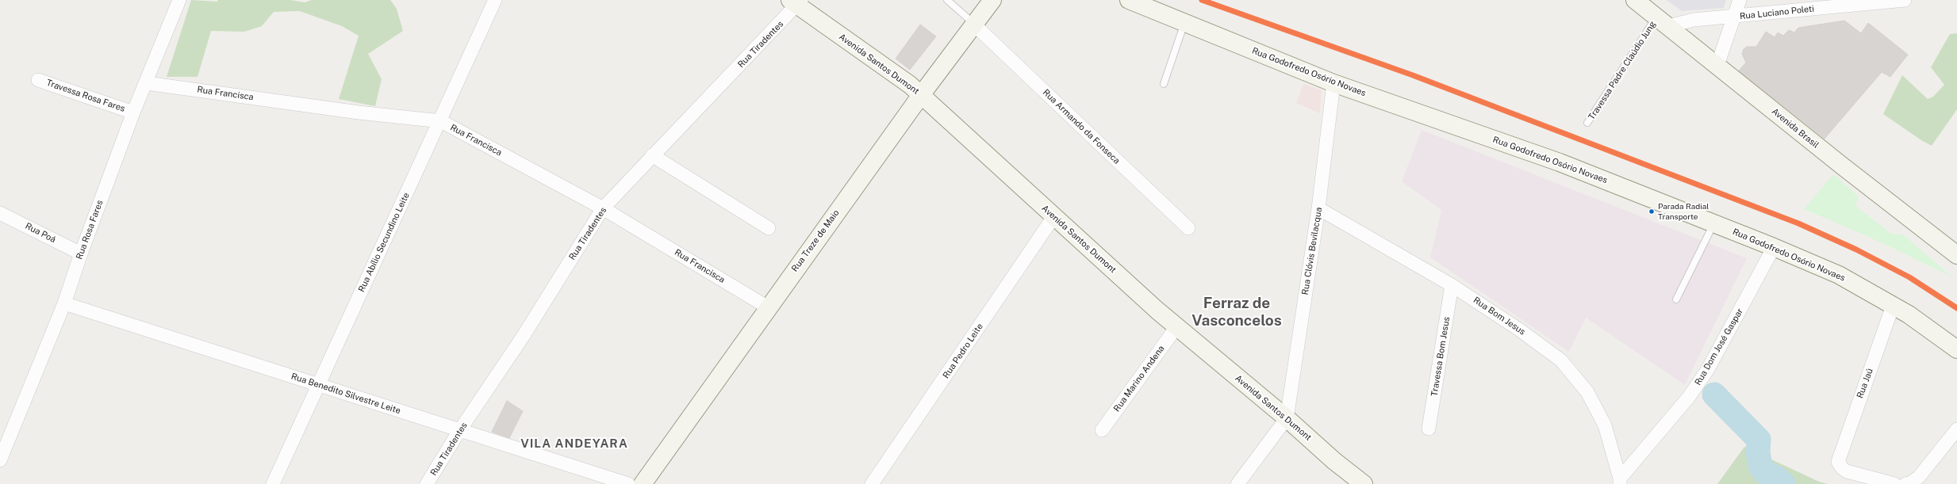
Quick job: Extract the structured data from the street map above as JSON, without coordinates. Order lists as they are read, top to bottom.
{
  "streets": {
    "main road": [
      "Avenida Santos Dumont",
      "Rua Godofredo Osório Novaes",
      "Avenida Brasil",
      "Rua Treze de Maio"
    ],
    "street": [
      "Rua Luciano Poleti",
      "Rua Tiradentes",
      "Rua Francisca",
      "Travessa Rosa Fares",
      "Rua Armando da Fonseca",
      "Rua Rosa Fares",
      "Rua Poá",
      "Rua Abílio Secundino Leite",
      "Rua Clóvis Bevilacqua",
      "Rua Bom Jesus",
      "Rua Dom José Gaspar",
      "Rua Pedro Leite",
      "Travessa Bom Jesus",
      "Rua Marino Andena",
      "Rua Jaú",
      "Rua Benedito Silvestre Leite"
    ],
    "lane": ["Travessa Padre Claúdio Jung"]
  },
  "crossings": [
    ["Rua Luciano Poleti", "Travessa Padre Claúdio Jung"],
    ["Rua Luciano Poleti", "Avenida Brasil"],
    ["Rua Tiradentes", "Avenida Santos Dumont"],
    ["Rua Tiradentes", "Rua Francisca"],
    ["Rua Tiradentes", "Rua Benedito Silvestre Leite"],
    ["Avenida Santos Dumont", "Rua Treze de Maio"],
    ["Avenida Santos Dumont", "Rua Clóvis Bevilacqua"],
    ["Avenida Santos Dumont", "Rua Pedro Leite"],
    ["Avenida Santos Dumont", "Rua Marino Andena"],
    ["Travessa Padre Claúdio Jung", "Avenida Brasil"],
    ["Rua Godofredo Osório Novaes", "Rua Clóvis Bevilacqua"],
    ["Rua Godofredo Osório Novaes", "Rua Dom José Gaspar"],
    ["Rua Godofredo Osório Novaes", "Rua Jaú"],
    ["Rua Francisca", "Rua Rosa Fares"],
    ["Rua Francisca", "Rua Treze de Maio"],
    ["Rua Francisca", "Rua Abílio Secundino Leite"],
    ["Travessa Rosa Fares", "Rua Rosa Fares"],
    ["Rua Armando da Fonseca", "Rua Treze de Maio"],
    ["Rua Rosa Fares", "Rua Poá"],
    ["Rua Rosa Fares", "Rua Benedito Silvestre Leite"],
    ["Rua Abílio Secundino Leite", "Rua Benedito Silvestre Leite"],
    ["Rua Clóvis Bevilacqua", "Rua Bom Jesus"],
    ["Rua Bom Jesus", "Rua Dom José Gaspar"],
    ["Rua Bom Jesus", "Travessa Bom Jesus"]
  ],
  "districts": ["Ferraz de Vasconcelos", "VILA ANDEYARA"],
  "places": ["Parada Radial Transporte"]
}
